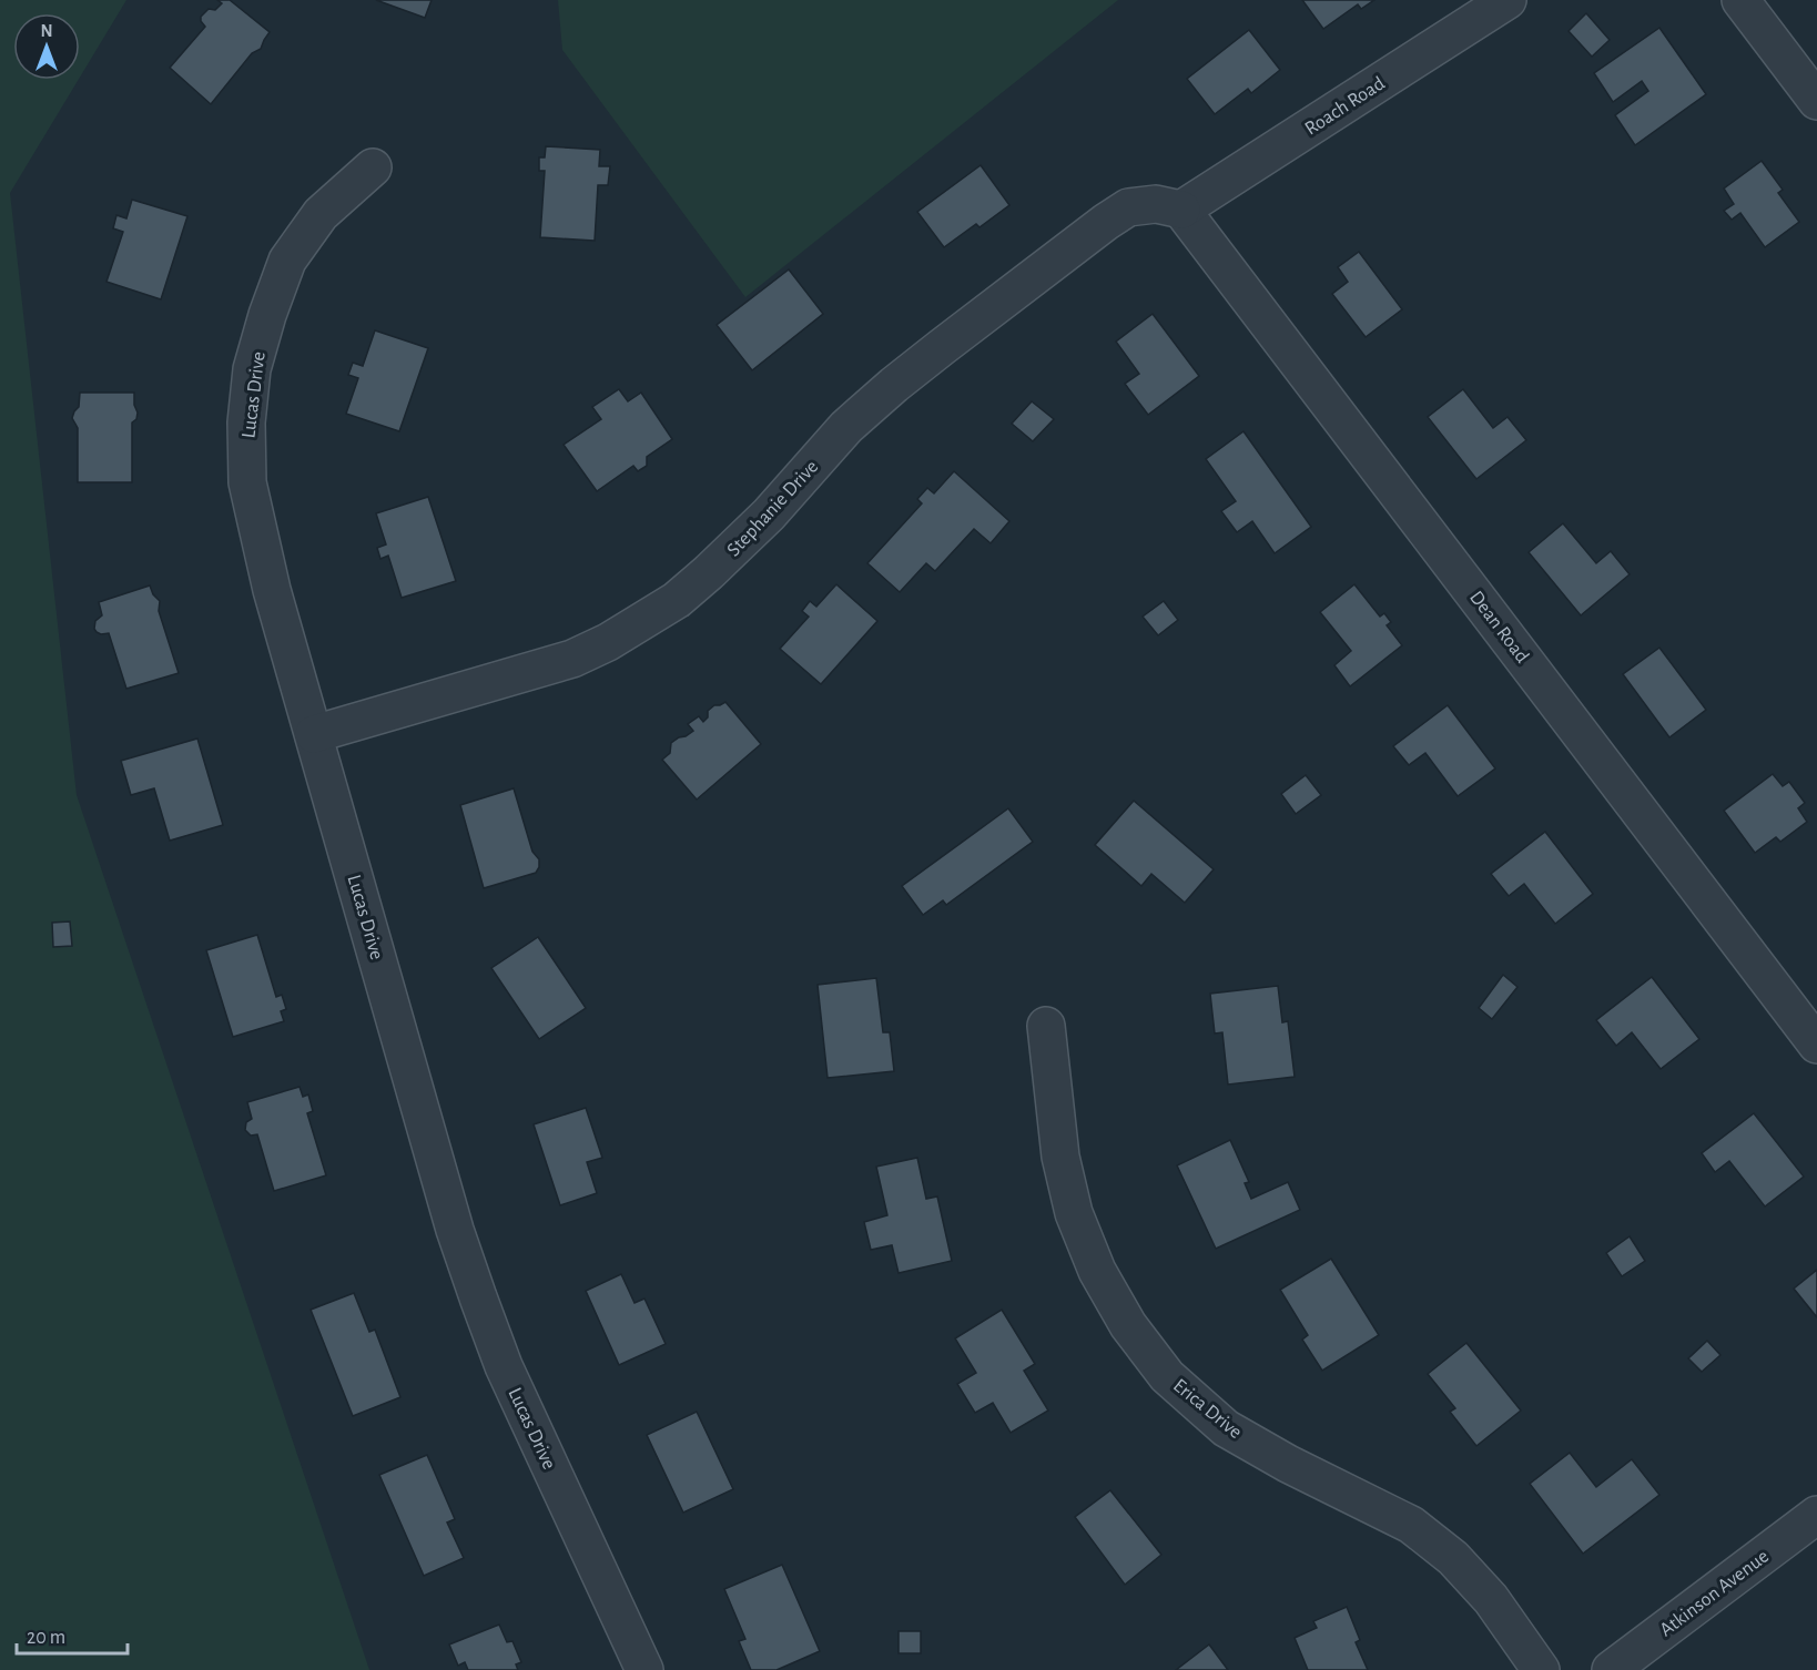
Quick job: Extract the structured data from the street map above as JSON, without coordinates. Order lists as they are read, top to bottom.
{
  "streets": {
    "street": [
      "Roach Road",
      "Lucas Drive",
      "Stephanie Drive",
      "Dean Road",
      "Erica Drive",
      "Atkinson Avenue"
    ]
  },
  "crossings": [
    ["Roach Road", "Stephanie Drive"],
    ["Roach Road", "Dean Road"],
    ["Lucas Drive", "Stephanie Drive"],
    ["Stephanie Drive", "Dean Road"]
  ],
  "scale_bar": "20 m",
  "north": "top"
}
